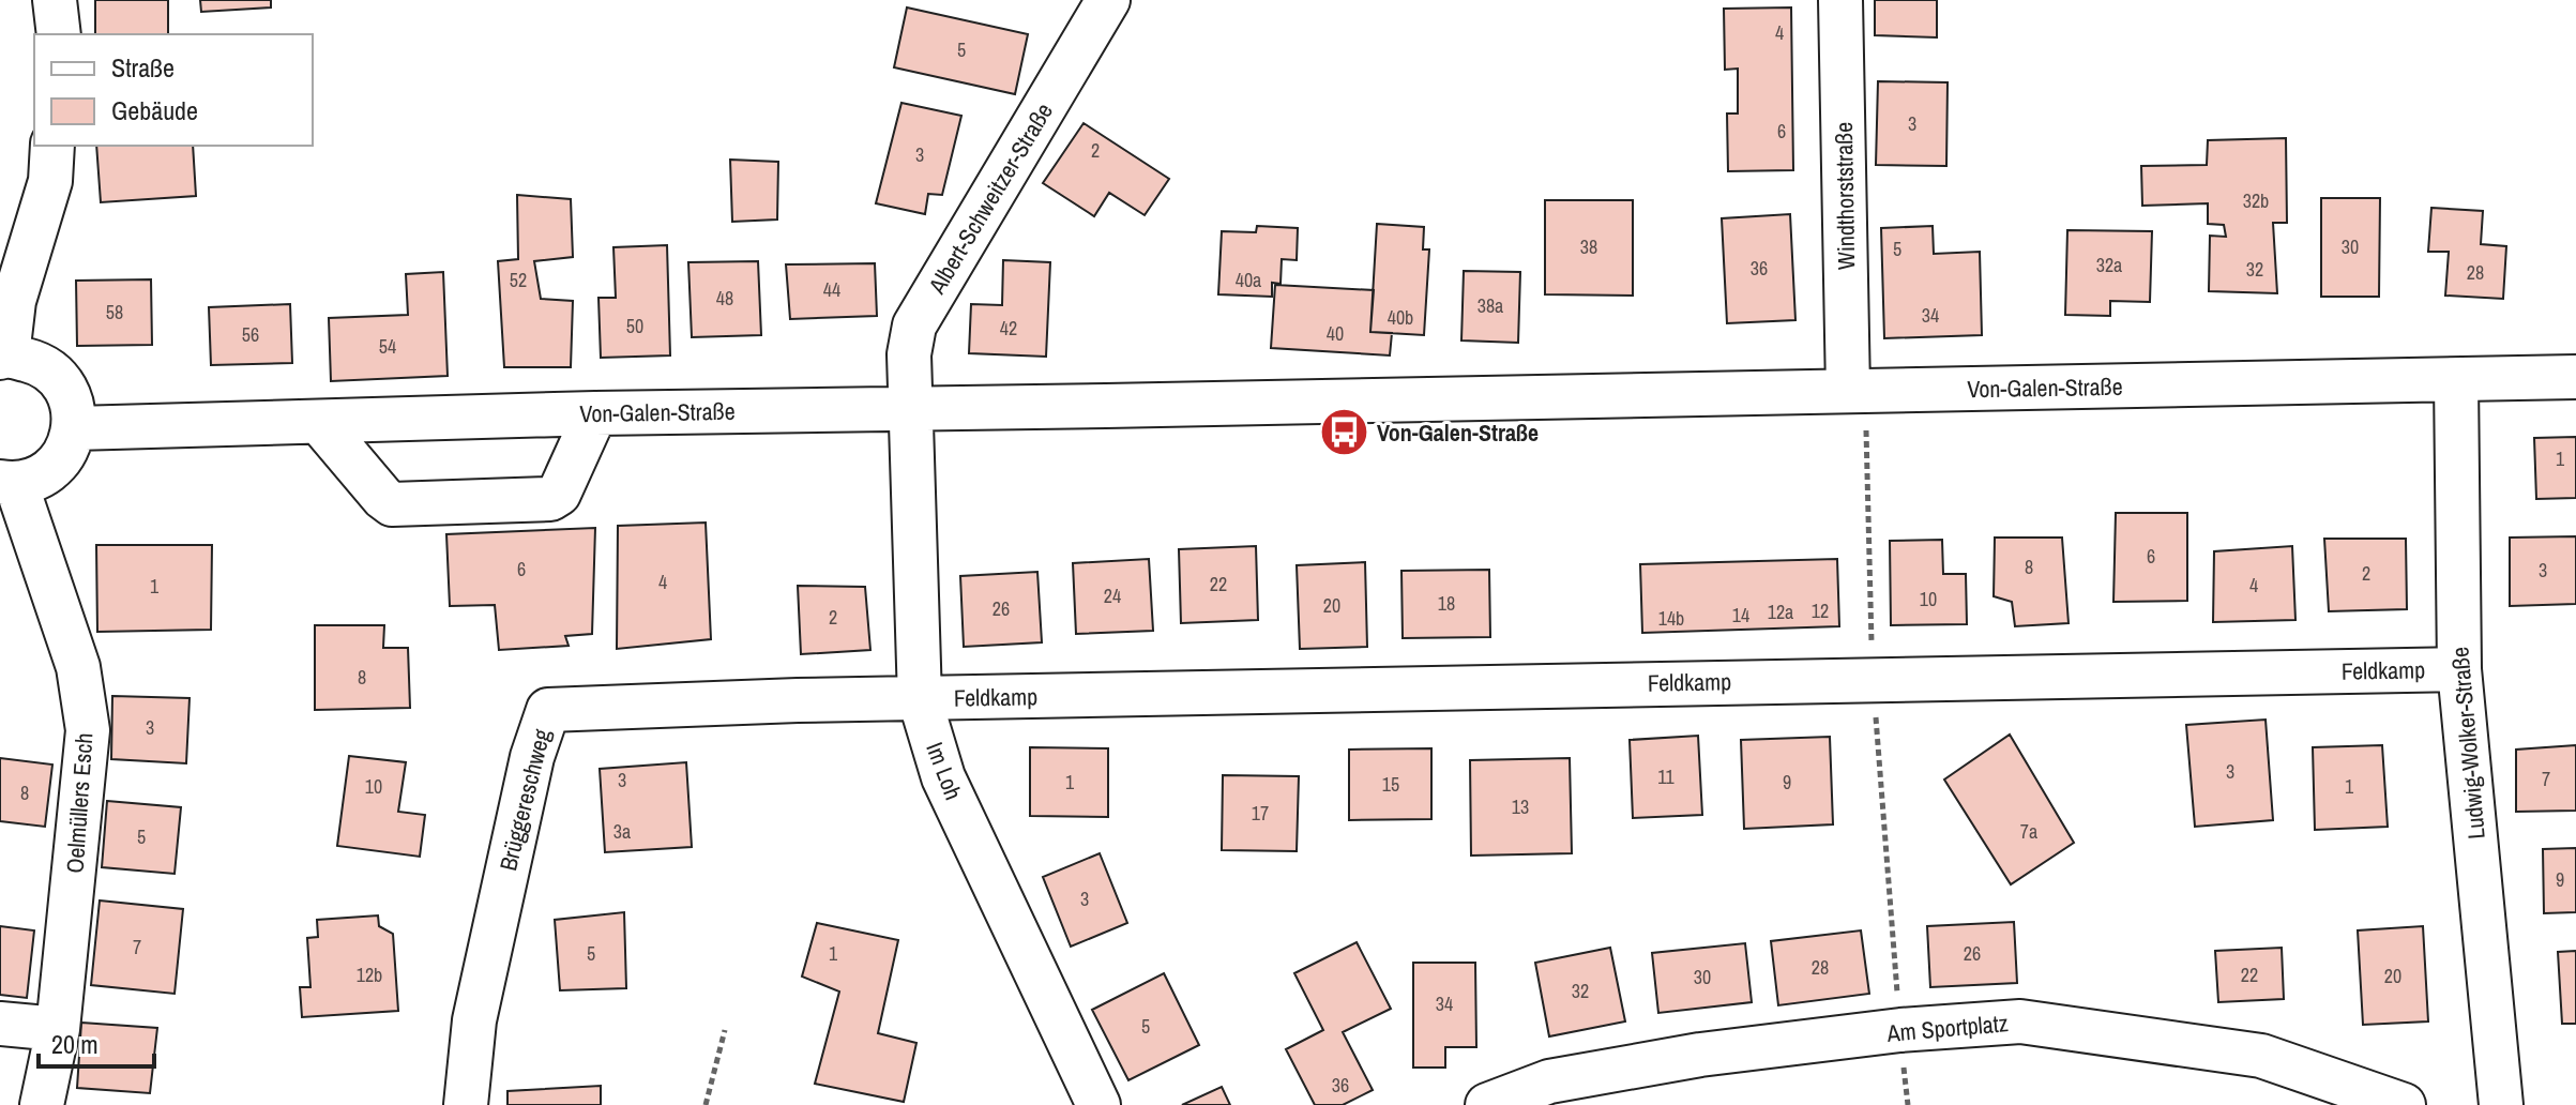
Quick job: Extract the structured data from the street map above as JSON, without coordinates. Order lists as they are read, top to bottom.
{
  "streets": {
    "street": [
      "Windthorststraße",
      "Albert-Schweitzer-Straße",
      "Von-Galen-Straße",
      "Feldkamp",
      "Ludwig-Wolker-Straße",
      "Im Loh",
      "Brüggereschweg",
      "Oelmüllers Esch",
      "Am Sportplatz"
    ]
  },
  "crossings": [
    ["Windthorststraße", "Von-Galen-Straße"],
    ["Albert-Schweitzer-Straße", "Von-Galen-Straße"],
    ["Albert-Schweitzer-Straße", "Im Loh"],
    ["Von-Galen-Straße", "Ludwig-Wolker-Straße"],
    ["Von-Galen-Straße", "Im Loh"],
    ["Feldkamp", "Ludwig-Wolker-Straße"],
    ["Feldkamp", "Im Loh"],
    ["Feldkamp", "Brüggereschweg"],
    ["Im Loh", "Brüggereschweg"]
  ],
  "places": {
    "bus stop": ["Von-Galen-Straße"]
  },
  "house_numbers": [
    "4",
    "5",
    "3",
    "6",
    "2",
    "3",
    "32b",
    "38",
    "30",
    "5",
    "32a",
    "36",
    "32",
    "28",
    "52",
    "40a",
    "44",
    "48",
    "38a",
    "58",
    "34",
    "40b",
    "50",
    "42",
    "40",
    "56",
    "54",
    "1",
    "6",
    "8",
    "6",
    "3",
    "2",
    "4",
    "22",
    "4",
    "1",
    "24",
    "10",
    "18",
    "20",
    "26",
    "12",
    "12a",
    "14",
    "2",
    "14b",
    "8",
    "3",
    "3",
    "11",
    "7",
    "3",
    "1",
    "9",
    "15",
    "10",
    "1",
    "8",
    "13",
    "17",
    "3a",
    "7a",
    "5",
    "9",
    "3",
    "7",
    "5",
    "1",
    "26",
    "28",
    "12b",
    "22",
    "20",
    "30",
    "32",
    "34",
    "5",
    "36"
  ],
  "legend": ["Straße", "Gebäude"],
  "scale_bar": "20 m"
}
